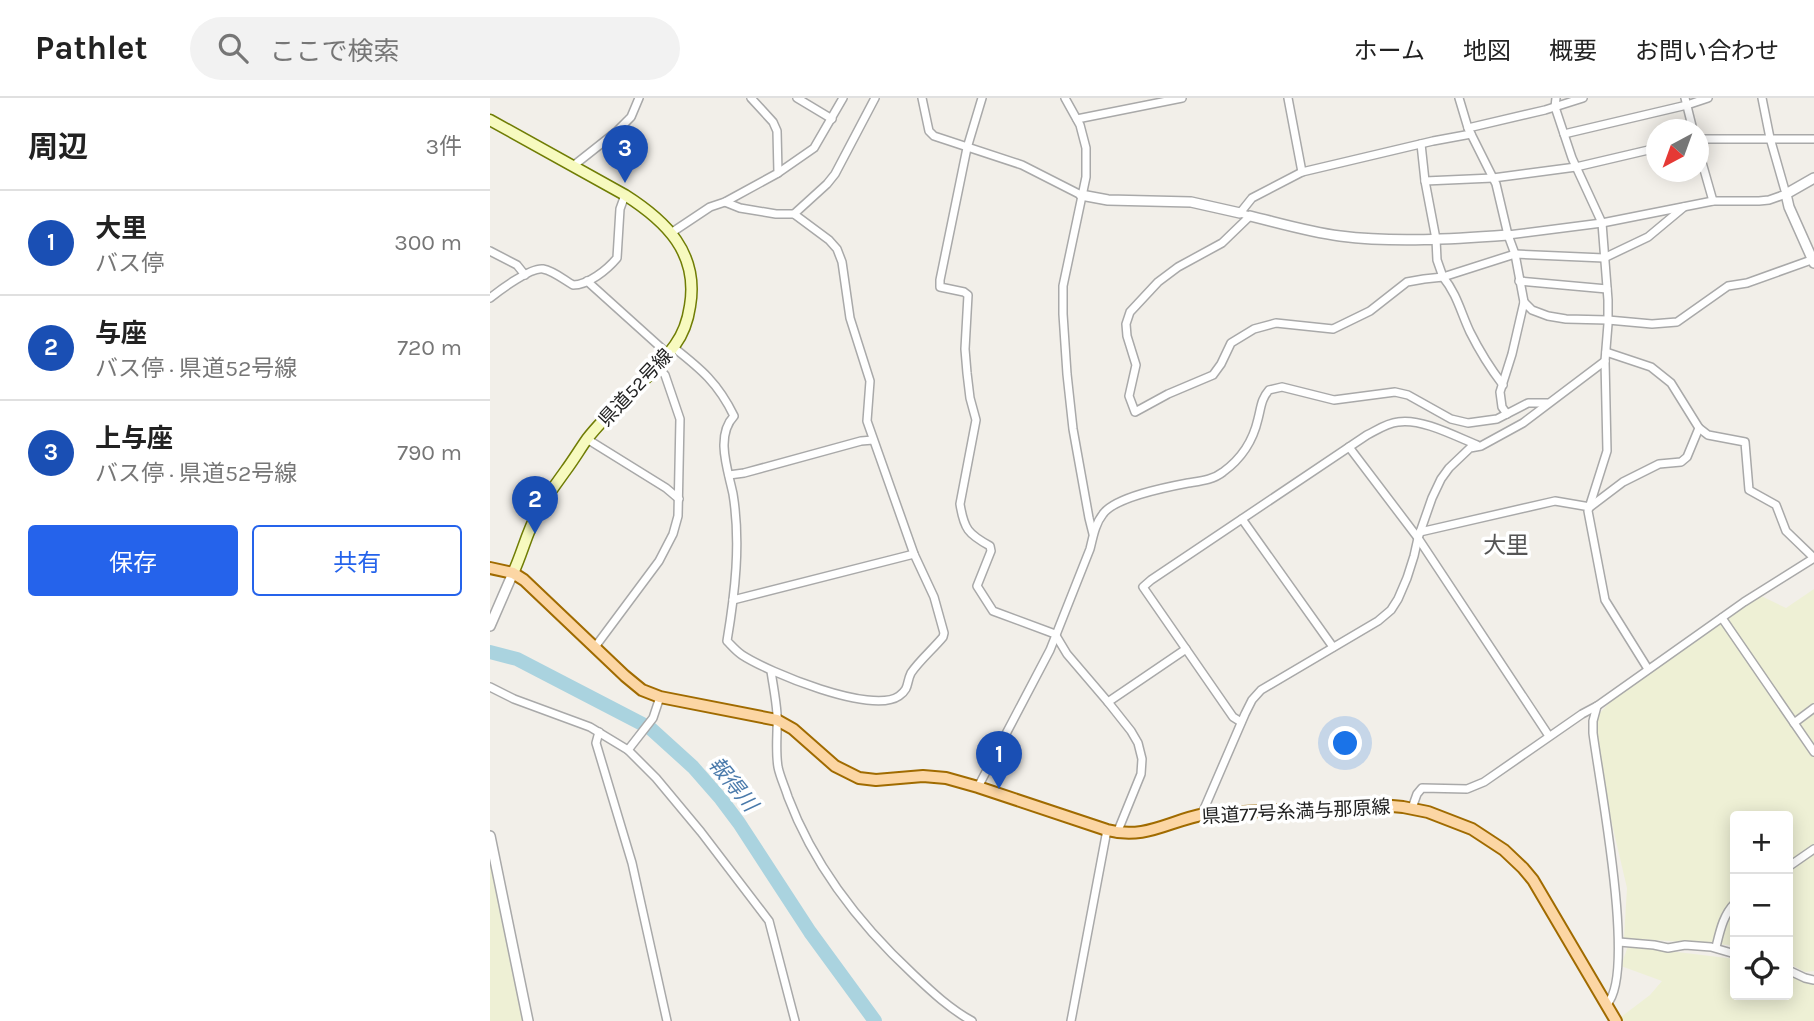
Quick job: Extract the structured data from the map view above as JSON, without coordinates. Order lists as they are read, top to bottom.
{
  "streets": {
    "main road": ["県道52号線", "県道77号糸満与那原線"]
  },
  "crossings": [
    ["県道52号線", "県道77号糸満与那原線"]
  ],
  "districts": ["大里"],
  "water": ["報得川"],
  "north": "bottom left",
  "page": {
    "header": "Pathlet",
    "search": "ここで検索",
    "nav": [
      "ホーム",
      "地図",
      "概要",
      "お問い合わせ"
    ],
    "heading": ["周辺", "3件"],
    "pins": ["3", "2", "1"],
    "list": [
      {
        "mark": "1",
        "name": "大里",
        "note": "バス停",
        "value": "300 m"
      },
      {
        "mark": "2",
        "name": "与座",
        "note": "バス停 · 県道52号線",
        "value": "720 m"
      },
      {
        "mark": "3",
        "name": "上与座",
        "note": "バス停 · 県道52号線",
        "value": "790 m"
      }
    ],
    "buttons": ["保存", "共有"],
    "map_buttons": ["+", "−"]
  }
}
